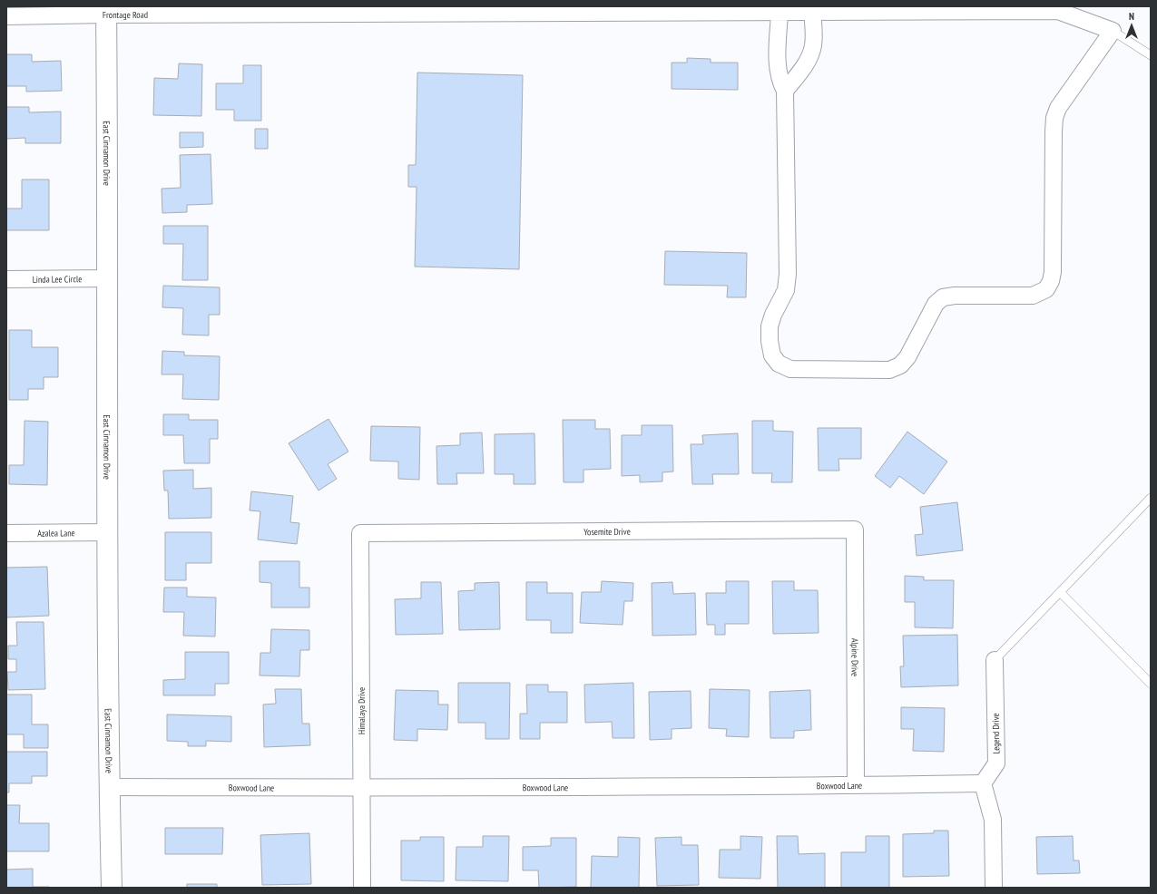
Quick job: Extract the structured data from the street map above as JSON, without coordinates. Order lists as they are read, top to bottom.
{
  "streets": {
    "street": [
      "Frontage Road",
      "East Cinnamon Drive",
      "Linda Lee Circle",
      "Yosemite Drive",
      "Azalea Lane",
      "Alpine Drive",
      "Himalaya Drive",
      "Legend Drive",
      "Boxwood Lane"
    ]
  },
  "crossings": [
    ["Frontage Road", "East Cinnamon Drive"],
    ["East Cinnamon Drive", "Linda Lee Circle"],
    ["East Cinnamon Drive", "Azalea Lane"],
    ["East Cinnamon Drive", "Boxwood Lane"],
    ["Yosemite Drive", "Alpine Drive"],
    ["Yosemite Drive", "Himalaya Drive"],
    ["Alpine Drive", "Boxwood Lane"],
    ["Himalaya Drive", "Boxwood Lane"],
    ["Legend Drive", "Boxwood Lane"]
  ],
  "north": "top"
}
